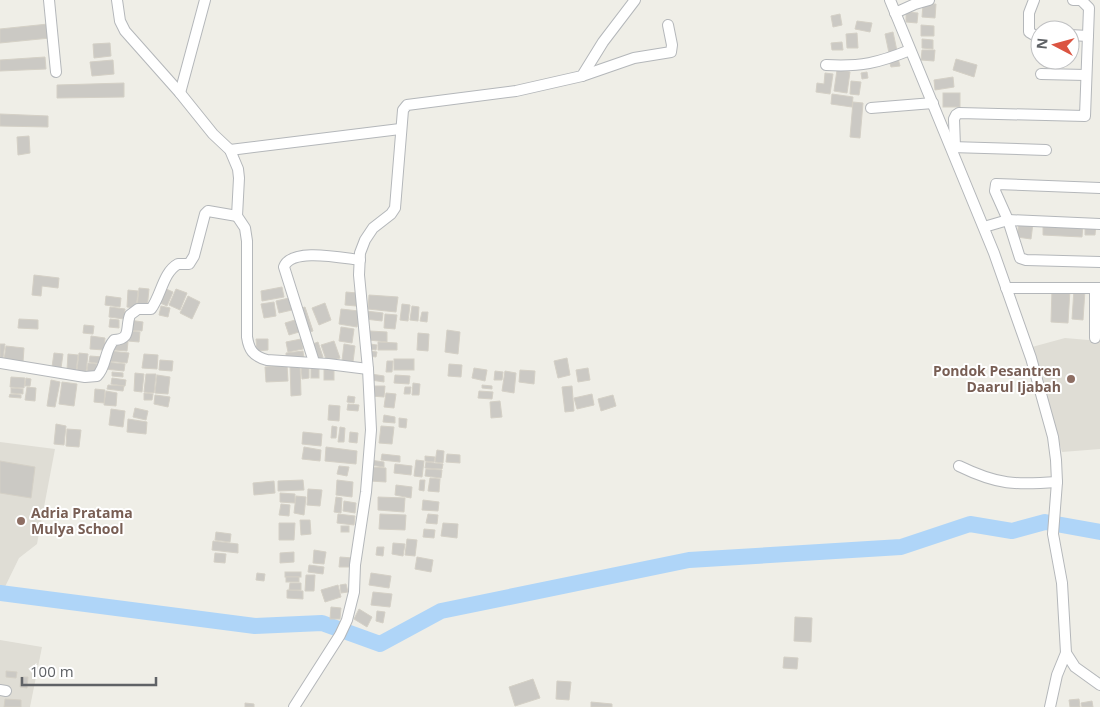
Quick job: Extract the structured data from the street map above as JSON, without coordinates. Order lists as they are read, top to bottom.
{
  "places": ["Pondok Pesantren Daarul Ijabah", "Adria Pratama Mulya School"],
  "scale_bar": "100 m",
  "north": "left"
}
